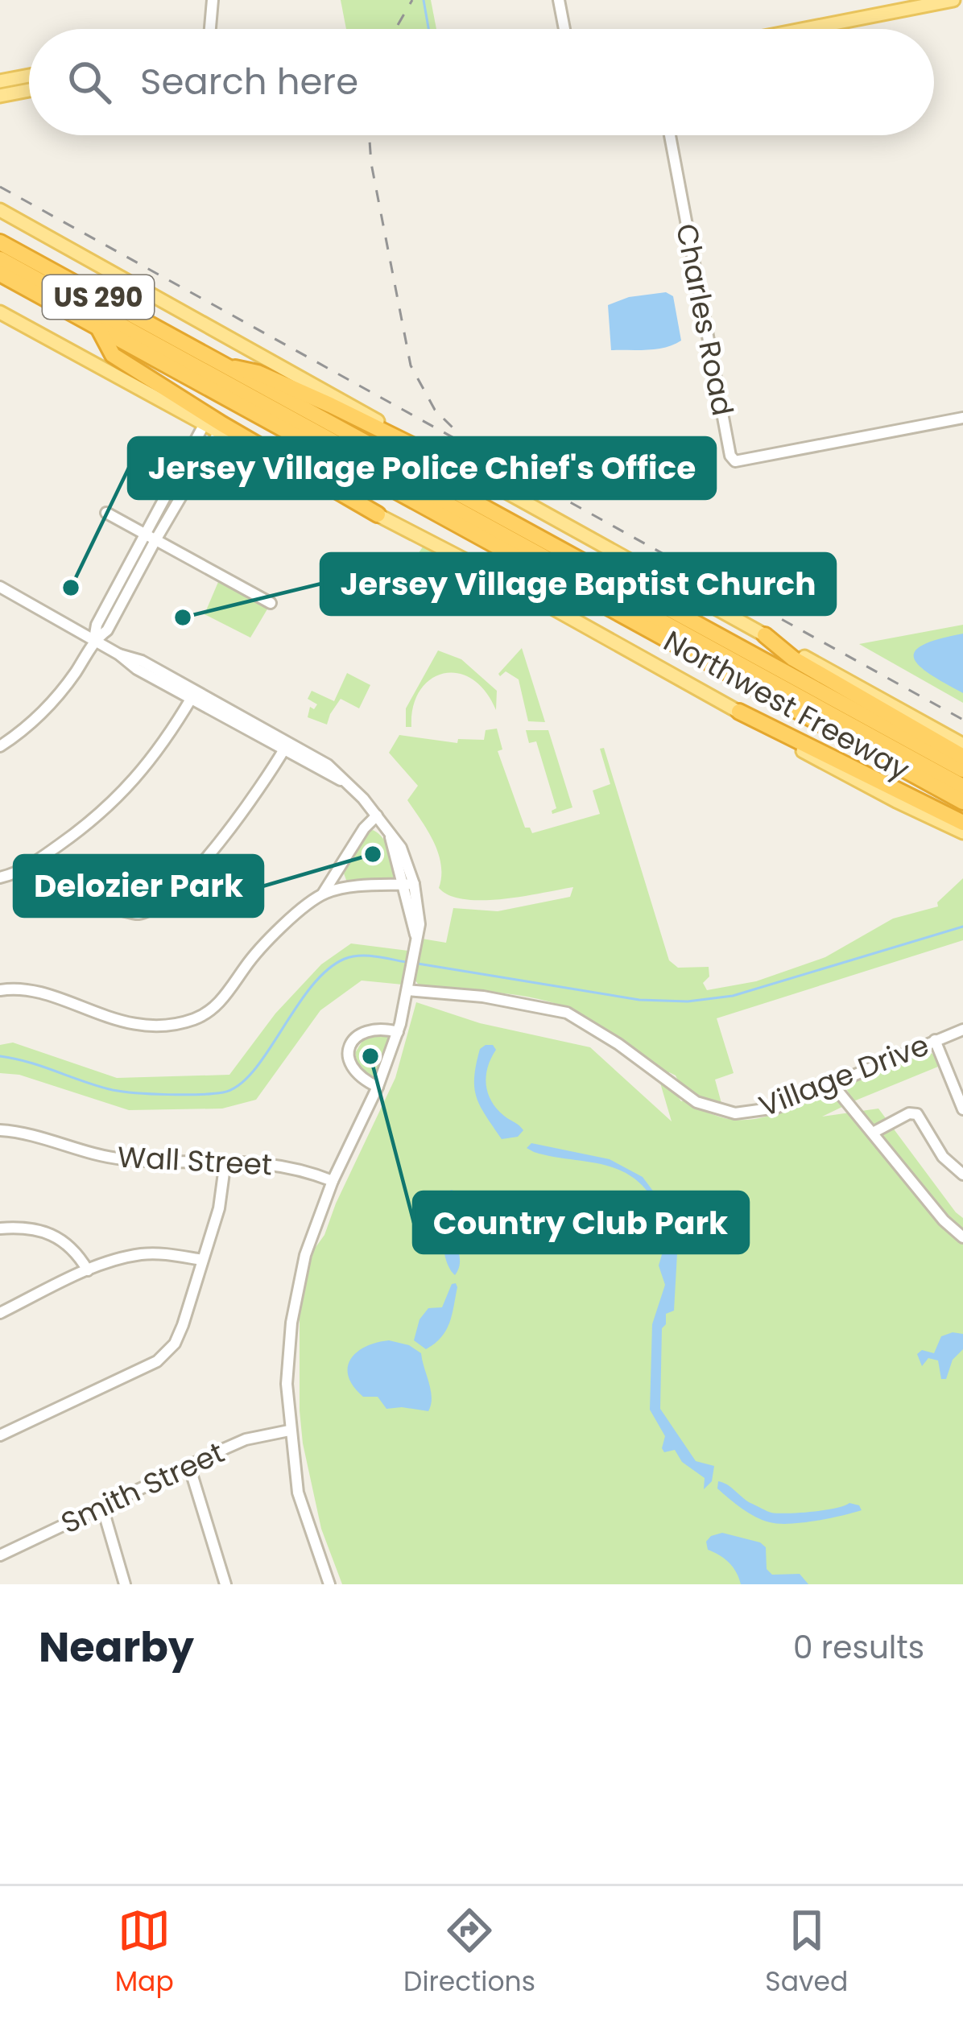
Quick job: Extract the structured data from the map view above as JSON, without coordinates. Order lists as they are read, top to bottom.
{
  "streets": {
    "highway": ["US 290", "Northwest Freeway"],
    "street": [
      "Charles Road",
      "Village Drive",
      "Wall Street",
      "Smith Street"
    ]
  },
  "places": [
    "Jersey Village Police Chief's Office",
    "Jersey Village Baptist Church",
    "Delozier Park",
    "Country Club Park"
  ],
  "page": {
    "search": "Search here",
    "heading": ["Nearby", "0 results"],
    "nav": ["Map", "Directions", "Saved"]
  }
}
